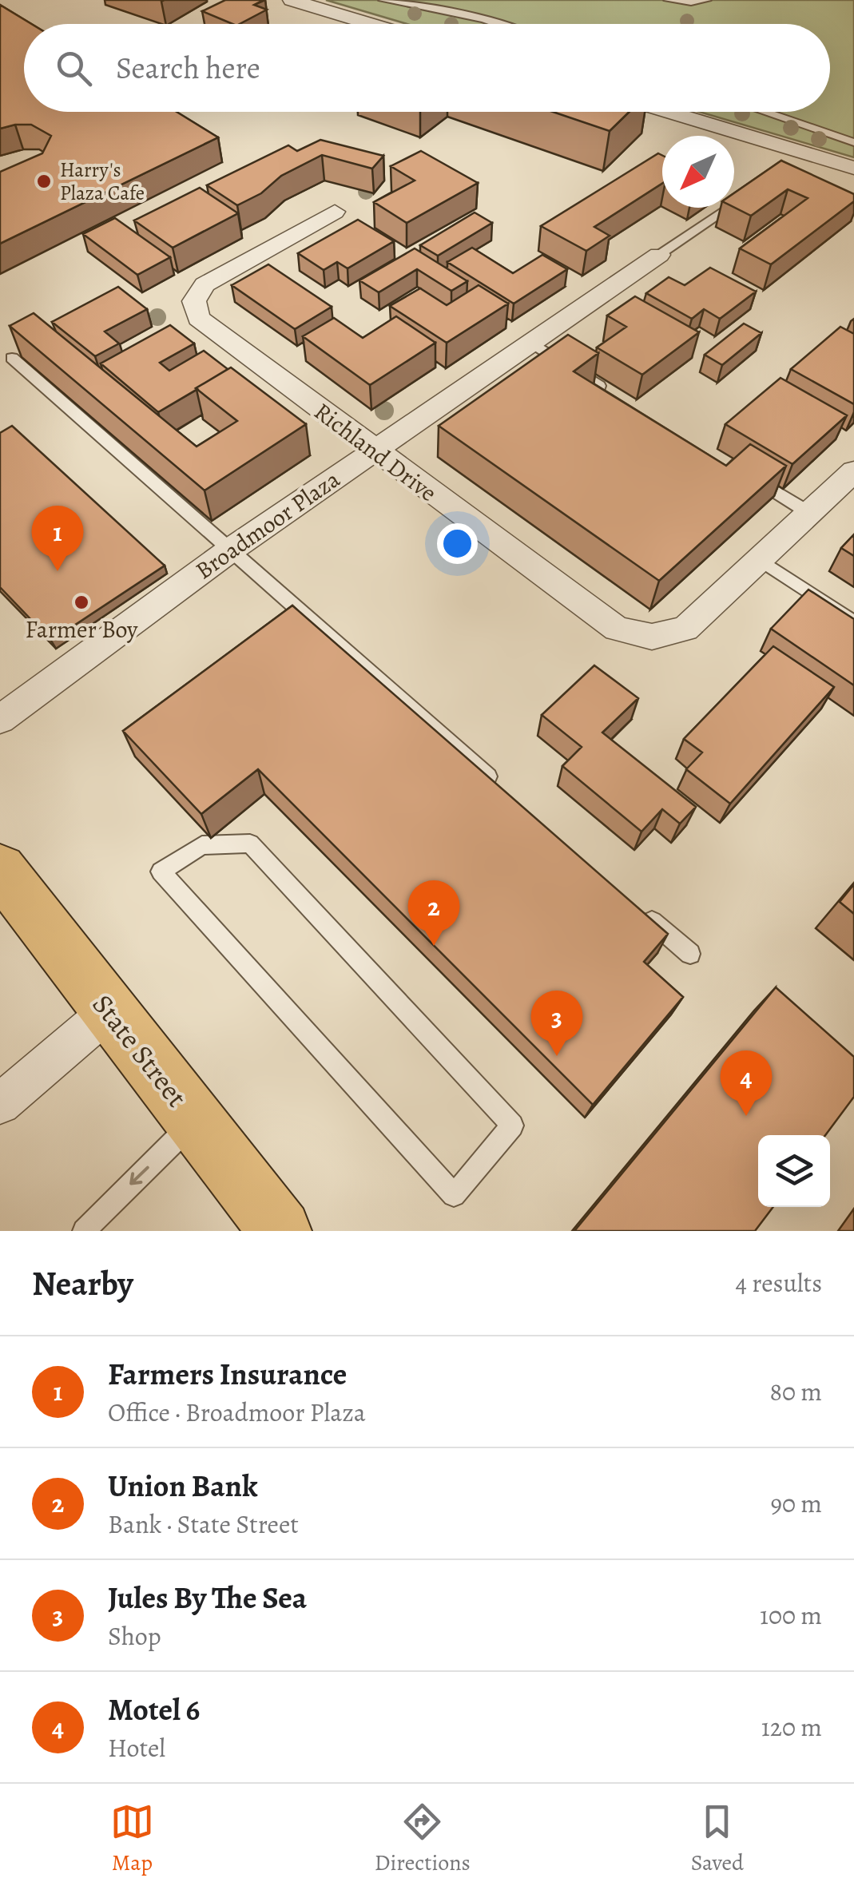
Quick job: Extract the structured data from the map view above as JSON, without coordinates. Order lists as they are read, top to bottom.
{
  "streets": {
    "main road": ["State Street"],
    "street": ["Richland Drive", "Broadmoor Plaza"]
  },
  "crossings": [
    ["Richland Drive", "Broadmoor Plaza"]
  ],
  "places": ["Harry's Plaza Cafe", "Farmer Boy"],
  "north": "bottom left",
  "page": {
    "search": "Search here",
    "pins": [
      "1",
      "2",
      "3",
      "4"
    ],
    "heading": ["Nearby", "4 results"],
    "list": [
      {
        "mark": "1",
        "name": "Farmers Insurance",
        "note": "Office · Broadmoor Plaza",
        "value": "80 m"
      },
      {
        "mark": "2",
        "name": "Union Bank",
        "note": "Bank · State Street",
        "value": "90 m"
      },
      {
        "mark": "3",
        "name": "Jules By The Sea",
        "note": "Shop",
        "value": "100 m"
      },
      {
        "mark": "4",
        "name": "Motel 6",
        "note": "Hotel",
        "value": "120 m"
      }
    ],
    "nav": ["Map", "Directions", "Saved"]
  }
}
